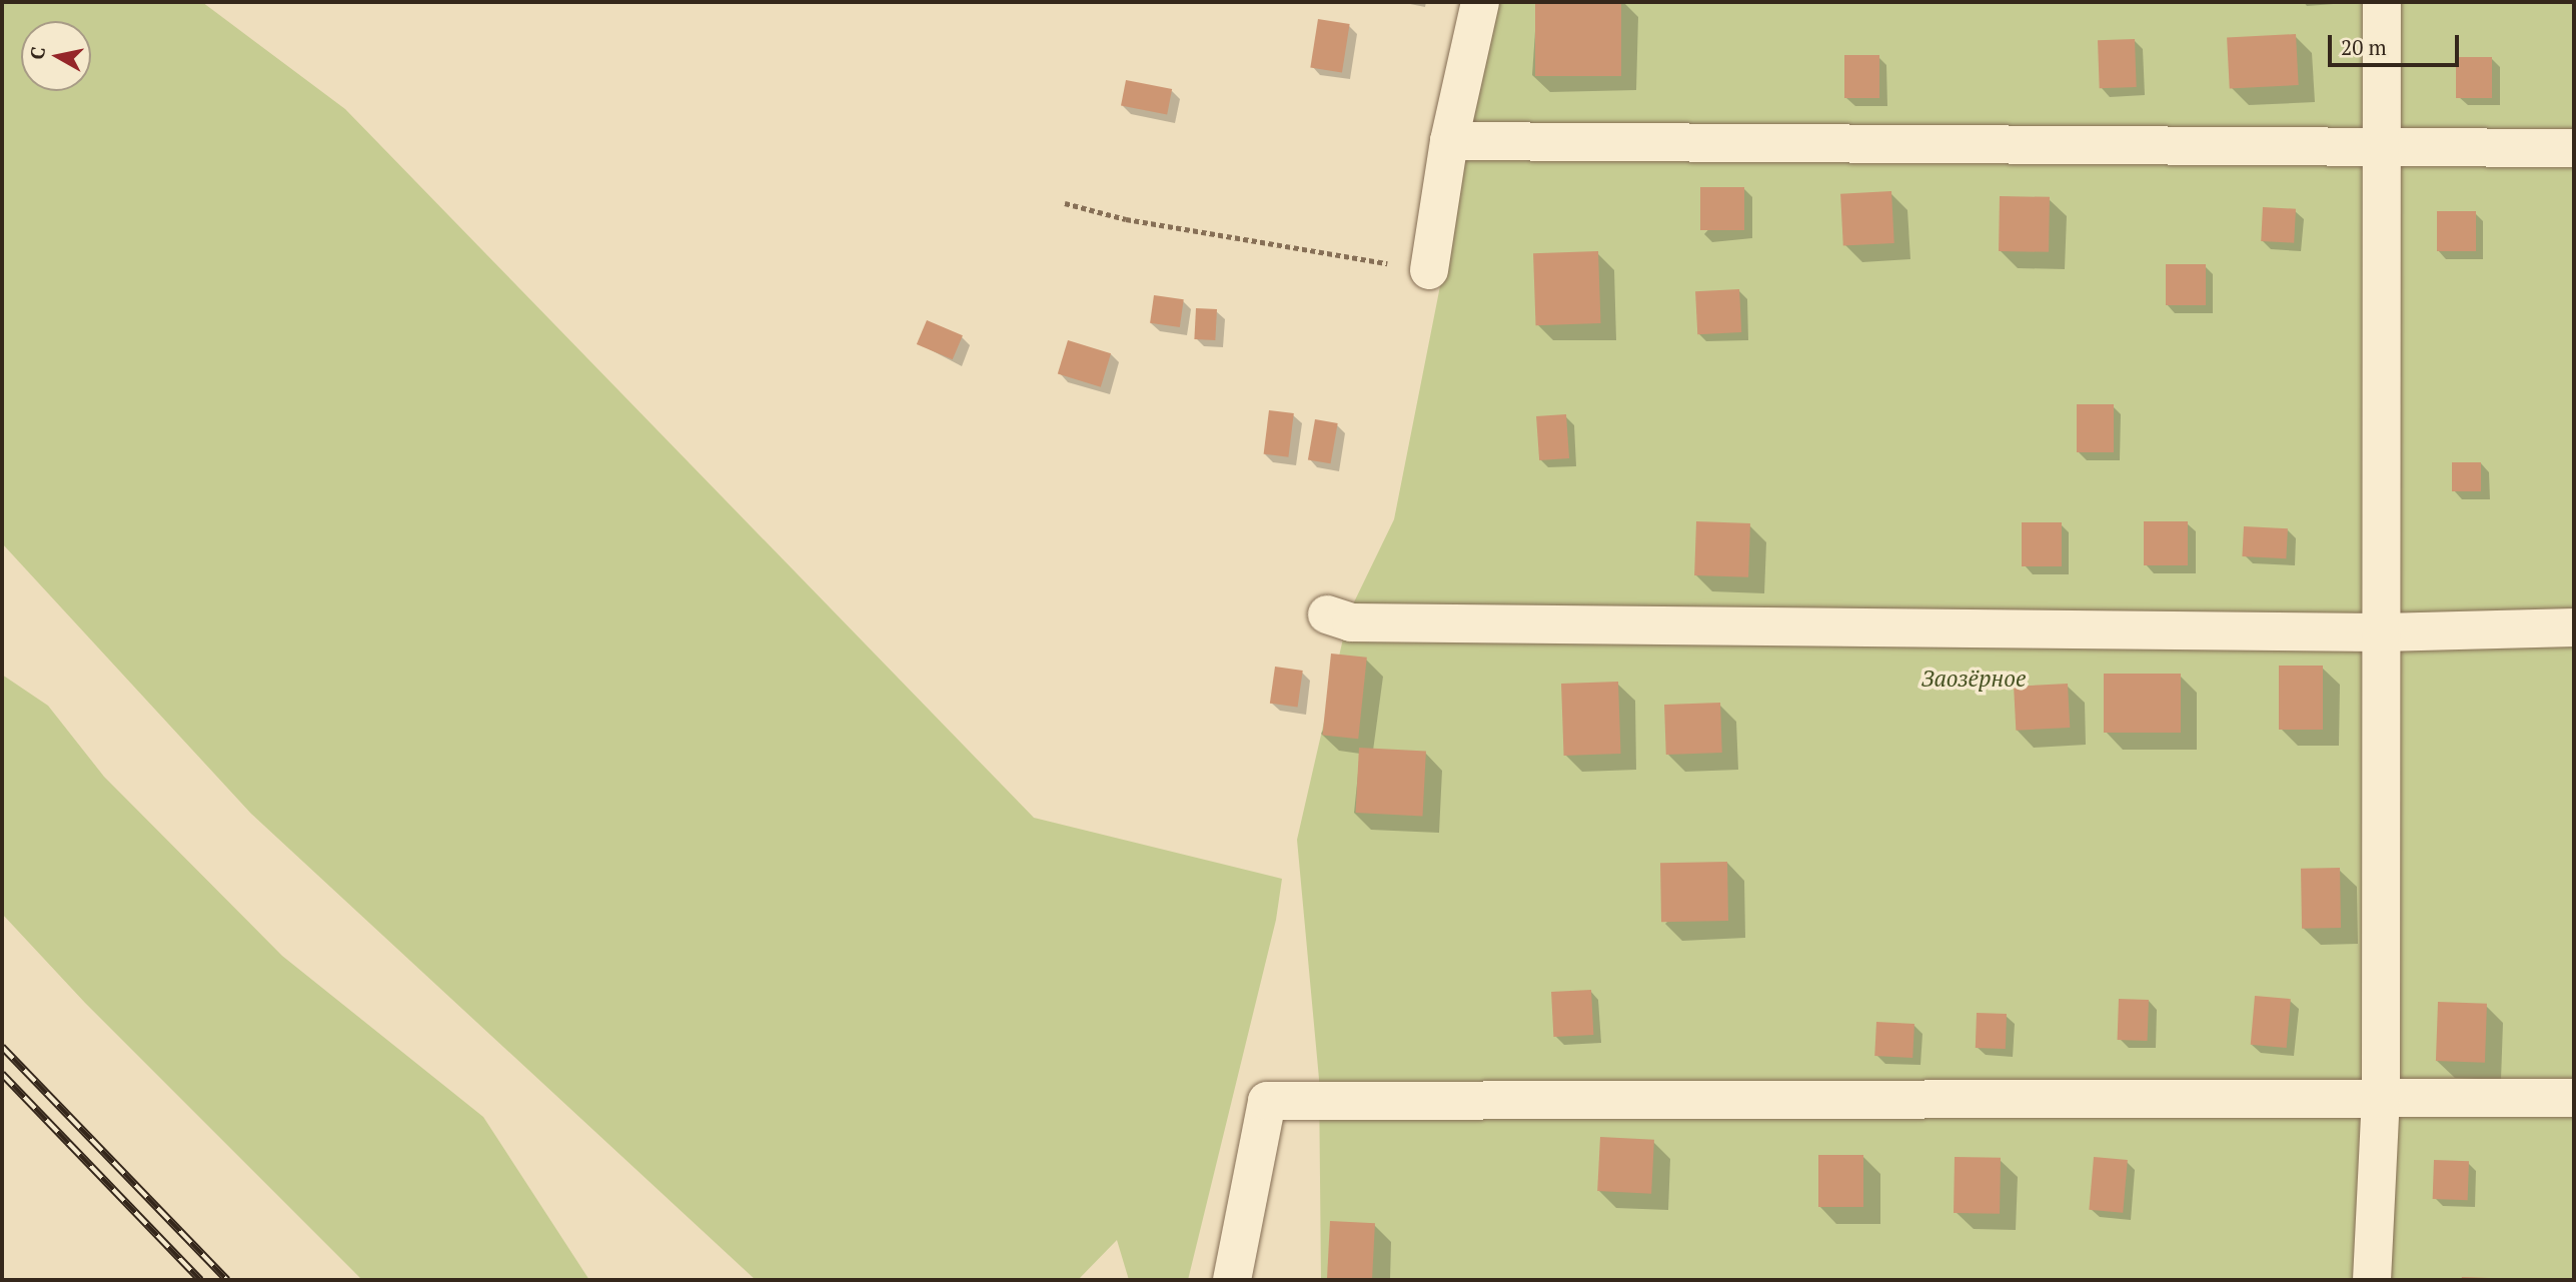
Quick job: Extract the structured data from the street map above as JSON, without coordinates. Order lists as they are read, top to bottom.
{
  "parks": ["Заозёрное"],
  "scale_bar": "20 m",
  "north": "left"
}
